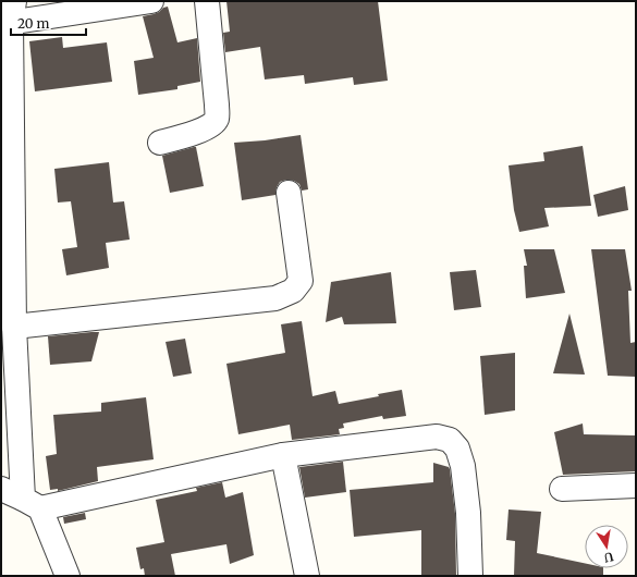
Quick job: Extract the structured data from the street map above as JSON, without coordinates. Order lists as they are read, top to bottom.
{
  "scale_bar": "20 m",
  "north": "bottom"
}
